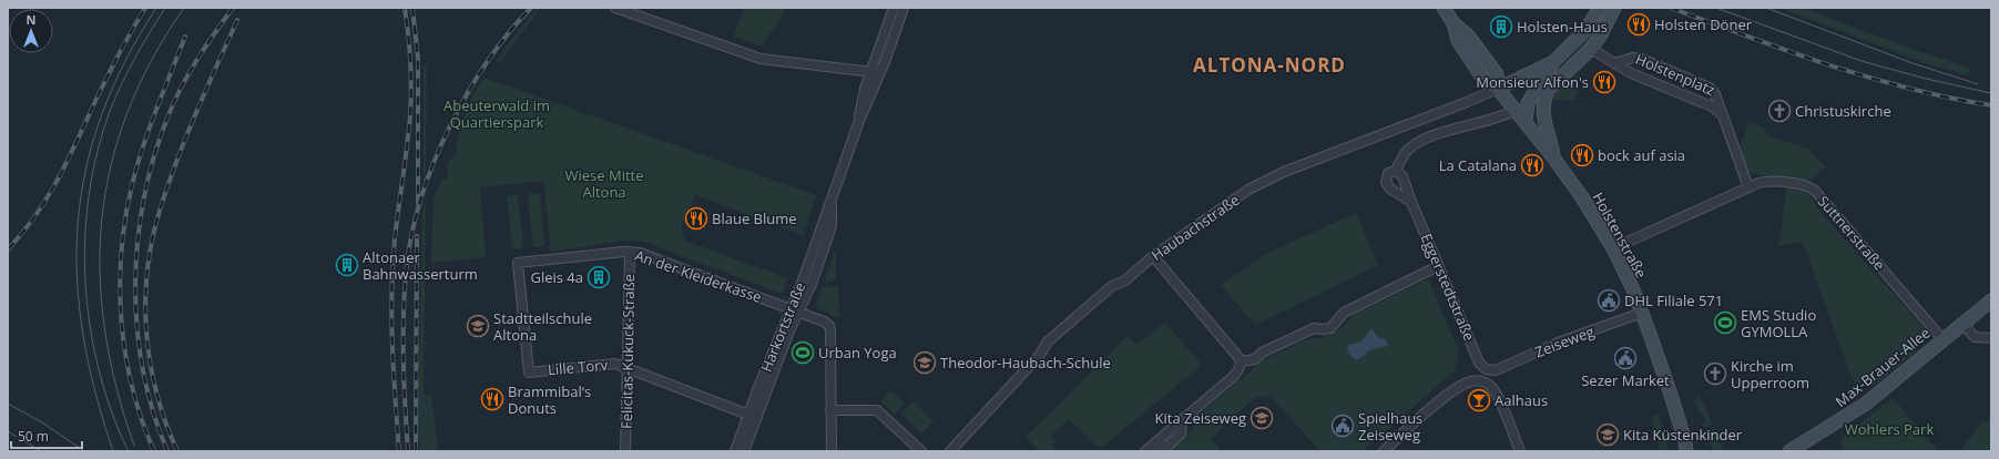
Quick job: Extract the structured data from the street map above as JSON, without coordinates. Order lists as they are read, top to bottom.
{
  "streets": {
    "main road": ["Holstenstraße", "Max-Brauer-Allee"],
    "street": [
      "Holstenplatz",
      "Haubachstraße",
      "Suttnerstraße",
      "An der Kleiderkasse",
      "Eggerstedtstraße",
      "Harkortstraße",
      "Zeiseweg",
      "Felicitas-Kukuck-Straße",
      "Lille Torv"
    ]
  },
  "crossings": [
    ["Holstenplatz", "Suttnerstraße"],
    ["Haubachstraße", "Holstenstraße"],
    ["Suttnerstraße", "Holstenstraße"],
    ["Suttnerstraße", "Max-Brauer-Allee"],
    ["Holstenstraße", "Zeiseweg"],
    ["An der Kleiderkasse", "Harkortstraße"],
    ["An der Kleiderkasse", "Felicitas-Kukuck-Straße"],
    ["An der Kleiderkasse", "Lille Torv"],
    ["Eggerstedtstraße", "Zeiseweg"],
    ["Harkortstraße", "Lille Torv"],
    ["Felicitas-Kukuck-Straße", "Lille Torv"]
  ],
  "districts": ["ALTONA-NORD"],
  "parks": ["Abeuterwald im Quartierspark", "Wiese Mitte Altona", "Wohlers Park"],
  "places": {
    "restaurant": [
      "Holsten Döner",
      "Monsieur Alfon's",
      "bock auf asia",
      "La Catalana",
      "Blaue Blume",
      "Brammibal‘s Donuts"
    ],
    "building": ["Holsten-Haus", "Altonaer Bahnwasserturm", "Gleis 4a"],
    "church": ["Christuskirche", "Kirche im Upperroom"],
    "public building": ["DHL Filiale 571", "Sezer Market", "Spielhaus Zeiseweg"],
    "sports": ["EMS Studio GYMOLLA", "Urban Yoga"],
    "school or university": [
      "Stadtteilschule Altona",
      "Theodor-Haubach-Schule",
      "Kita Zeiseweg",
      "Kita Küstenkinder"
    ],
    "bar": ["Aalhaus"]
  },
  "scale_bar": "50 m",
  "north": "top"
}
